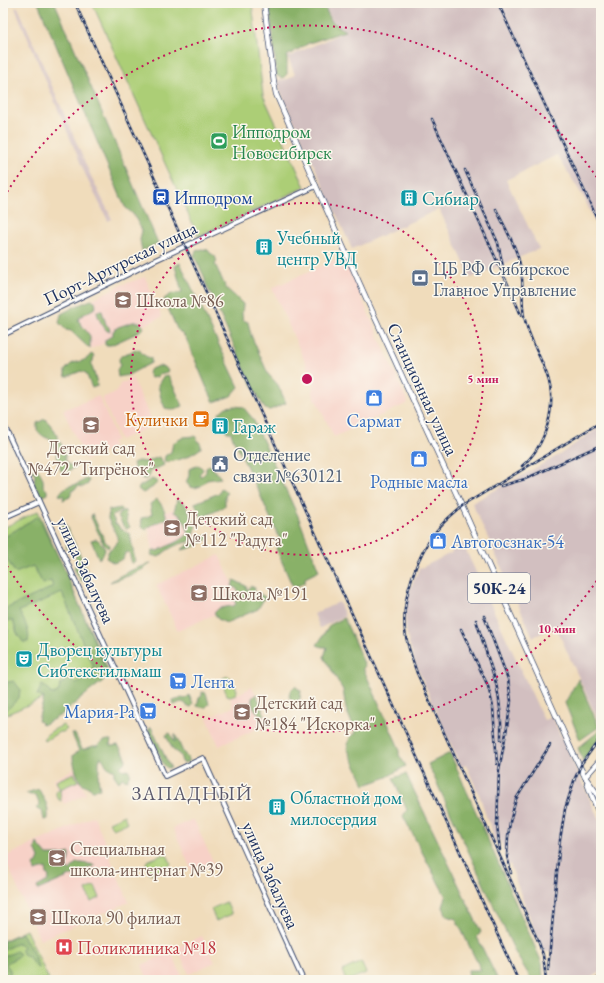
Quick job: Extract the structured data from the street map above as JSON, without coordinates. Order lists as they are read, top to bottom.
{
  "streets": {
    "main road": ["Станционная улица", "50К-24"],
    "street": ["Порт-Артурская улица", "улица Забалуева"]
  },
  "crossings": [
    ["Порт-Артурская улица", "Станционная улица"]
  ],
  "districts": ["ЗАПАДНЫЙ"],
  "places": {
    "sports": ["Ипподром Новосибирск"],
    "station": ["Ипподром"],
    "building": [
      "Сибиар",
      "Учебный центр УВД",
      "Гараж",
      "Областной дом милосердия"
    ],
    "bank": ["ЦБ РФ Сибирское Главное Управление"],
    "school or university": [
      "Школа №86",
      "Детский сад №472 \"Тигрёнок\"",
      "Детский сад №112 \"Радуга\"",
      "Школа №191",
      "Детский сад №184 \"Искорка\"",
      "Специальная школа-интернат №39",
      "Школа 90 филиал"
    ],
    "shop": ["Сармат", "Родные масла", "Автогосзнак-54"],
    "cafe": ["Кулички"],
    "public building": ["Отделение связи №630121"],
    "theatre": ["Дворец культуры Сибтекстильмаш"],
    "supermarket": ["Лента", "Мария-Ра"],
    "hospital": ["Поликлиника №18"]
  },
  "rings": ["5 мин", "10 мин"]
}
